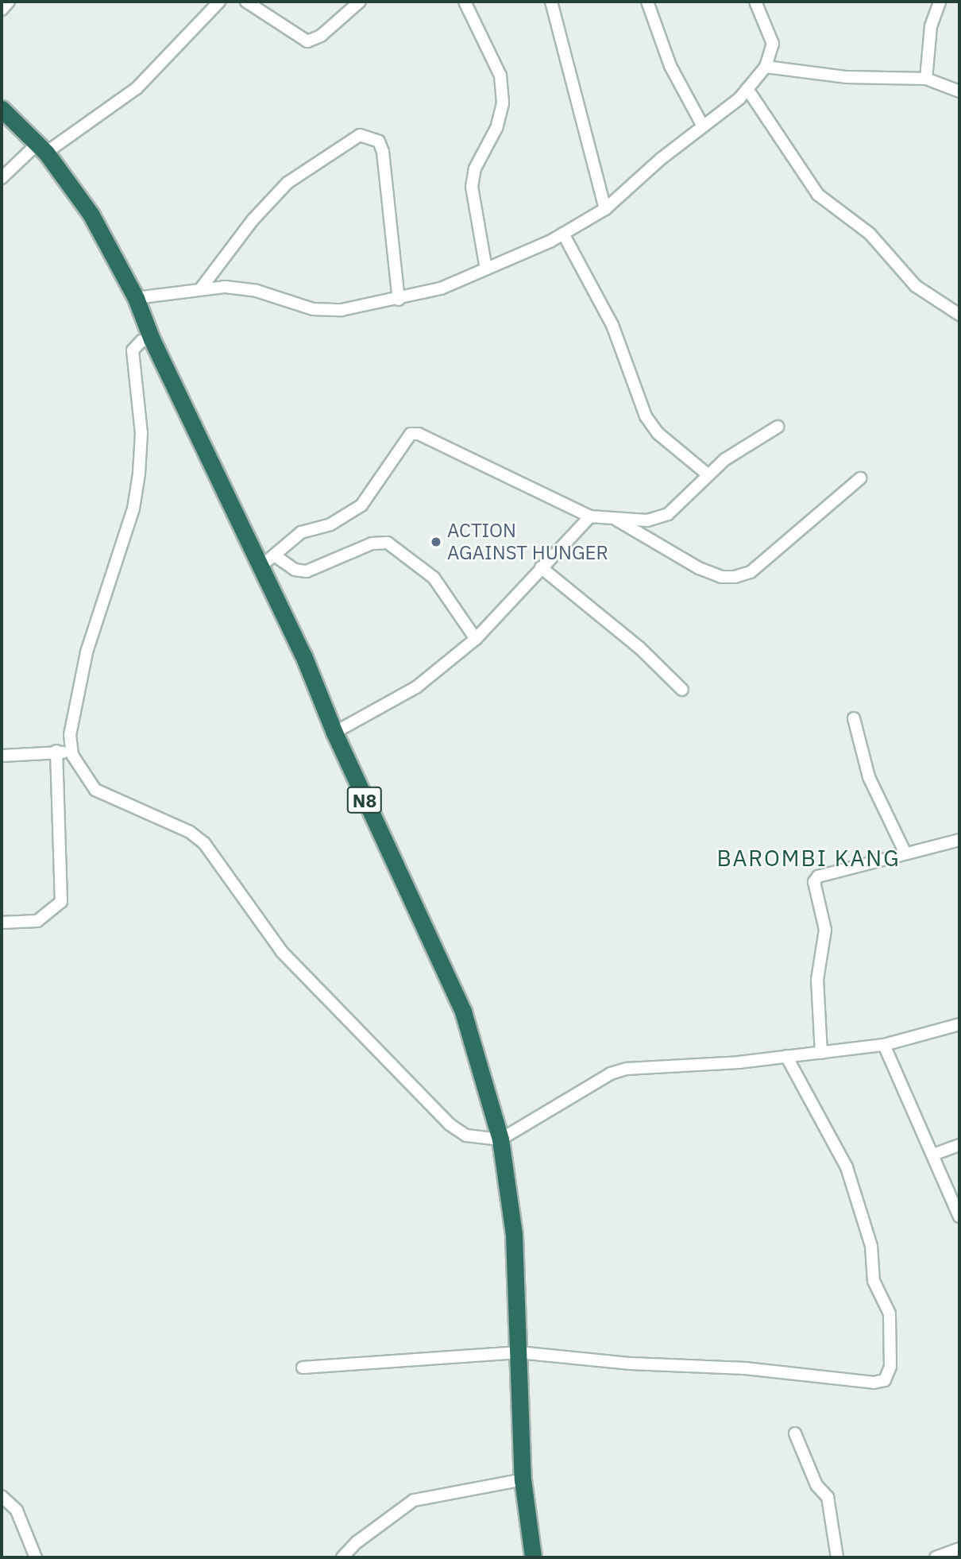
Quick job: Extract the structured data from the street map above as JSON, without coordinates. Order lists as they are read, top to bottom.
{
  "streets": {
    "highway": ["N8"]
  },
  "districts": ["BAROMBI KANG"],
  "places": ["ACTION AGAINST HUNGER"]
}
